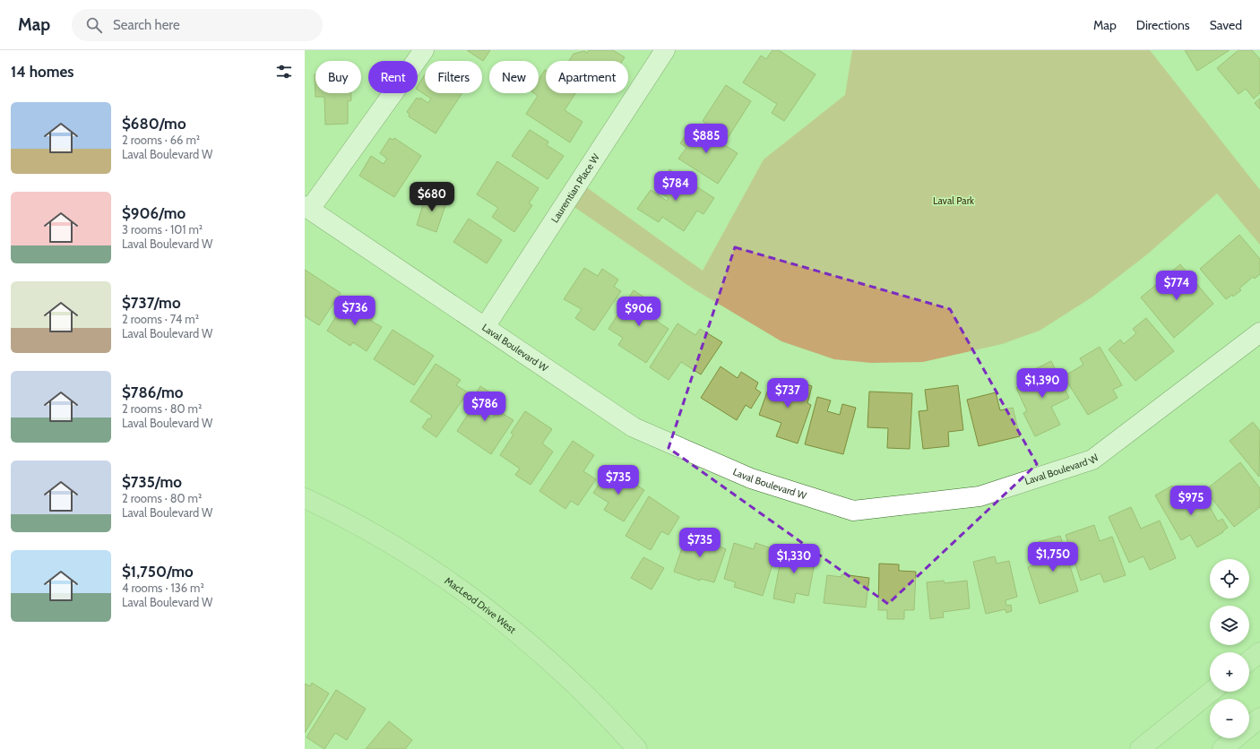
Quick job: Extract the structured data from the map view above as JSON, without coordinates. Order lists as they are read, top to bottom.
{
  "streets": {
    "main road": ["MacLeod Drive West"],
    "street": ["Laurentian Place W", "Laval Boulevard W"]
  },
  "crossings": [
    ["Laurentian Place W", "Laval Boulevard W"]
  ],
  "parks": ["Laval Park"],
  "page": {
    "header": "Map",
    "search": "Search here",
    "nav": ["Map", "Directions", "Saved"],
    "heading": "14 homes",
    "chip": [
      "Buy",
      "Rent",
      "Filters",
      "New",
      "Apartment"
    ],
    "list": [
      {
        "name": "$680/mo",
        "note": "2 rooms · 66 m² · Laval Boulevard W"
      },
      {
        "name": "$906/mo",
        "note": "3 rooms · 101 m² · Laval Boulevard W"
      },
      {
        "name": "$737/mo",
        "note": "2 rooms · 74 m² · Laval Boulevard W"
      },
      {
        "name": "$786/mo",
        "note": "2 rooms · 80 m² · Laval Boulevard W"
      },
      {
        "name": "$735/mo",
        "note": "2 rooms · 80 m² · Laval Boulevard W"
      },
      {
        "name": "$1,750/mo",
        "note": "4 rooms · 136 m² · Laval Boulevard W"
      }
    ],
    "price": [
      "$885",
      "$784",
      "$680",
      "$774",
      "$736",
      "$906",
      "$1,390",
      "$737",
      "$786",
      "$735",
      "$975",
      "$735",
      "$1,750",
      "$1,330"
    ],
    "map_buttons": ["+", "−"]
  }
}
